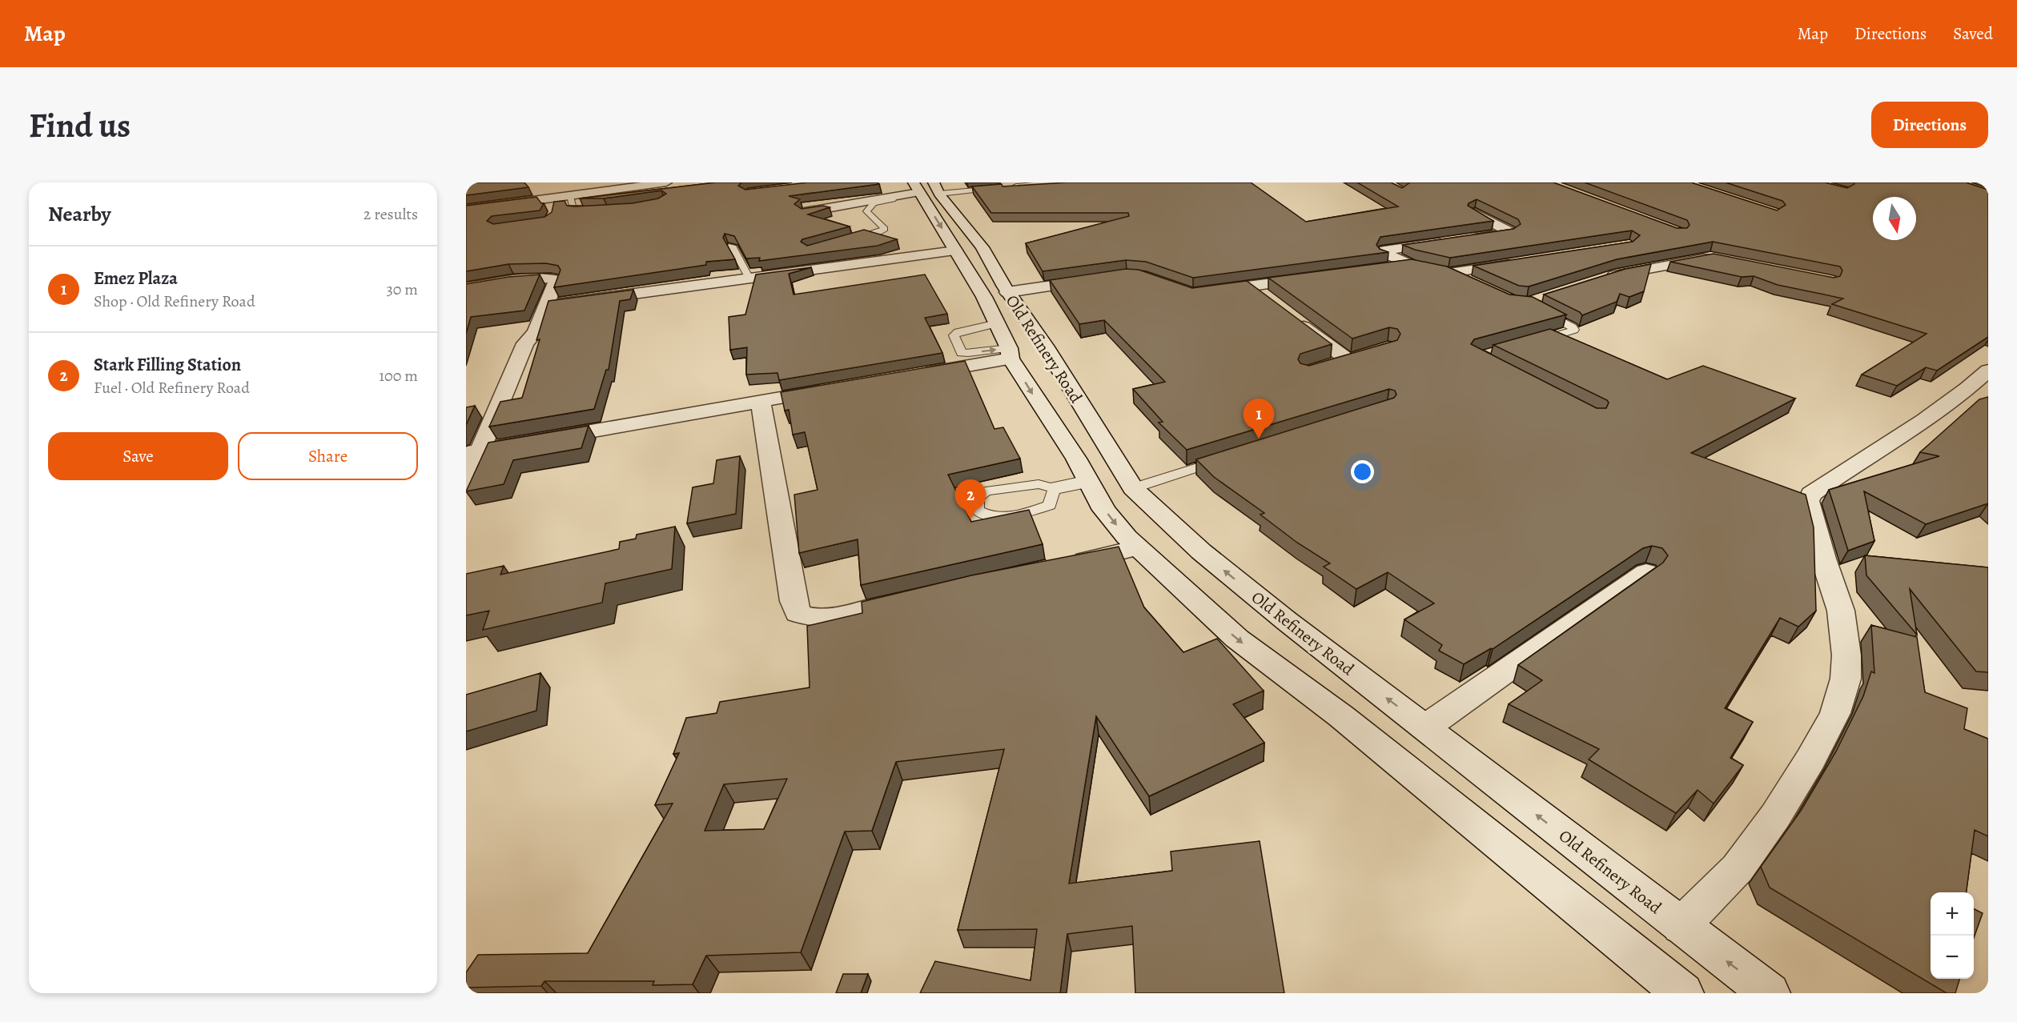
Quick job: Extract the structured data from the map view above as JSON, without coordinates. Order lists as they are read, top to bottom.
{
  "streets": {
    "street": ["Old Refinery Road"]
  },
  "north": "bottom",
  "page": {
    "header": "Map",
    "nav": ["Map", "Directions", "Saved"],
    "buttons": [
      "Directions",
      ["Save", "Share"]
    ],
    "title": "Find us",
    "heading": ["Nearby", "2 results"],
    "list": [
      {
        "mark": "1",
        "name": "Emez Plaza",
        "note": "Shop · Old Refinery Road",
        "value": "30 m"
      },
      {
        "mark": "2",
        "name": "Stark Filling Station",
        "note": "Fuel · Old Refinery Road",
        "value": "100 m"
      }
    ],
    "pins": ["1", "2"],
    "map_buttons": ["+", "−"]
  }
}
